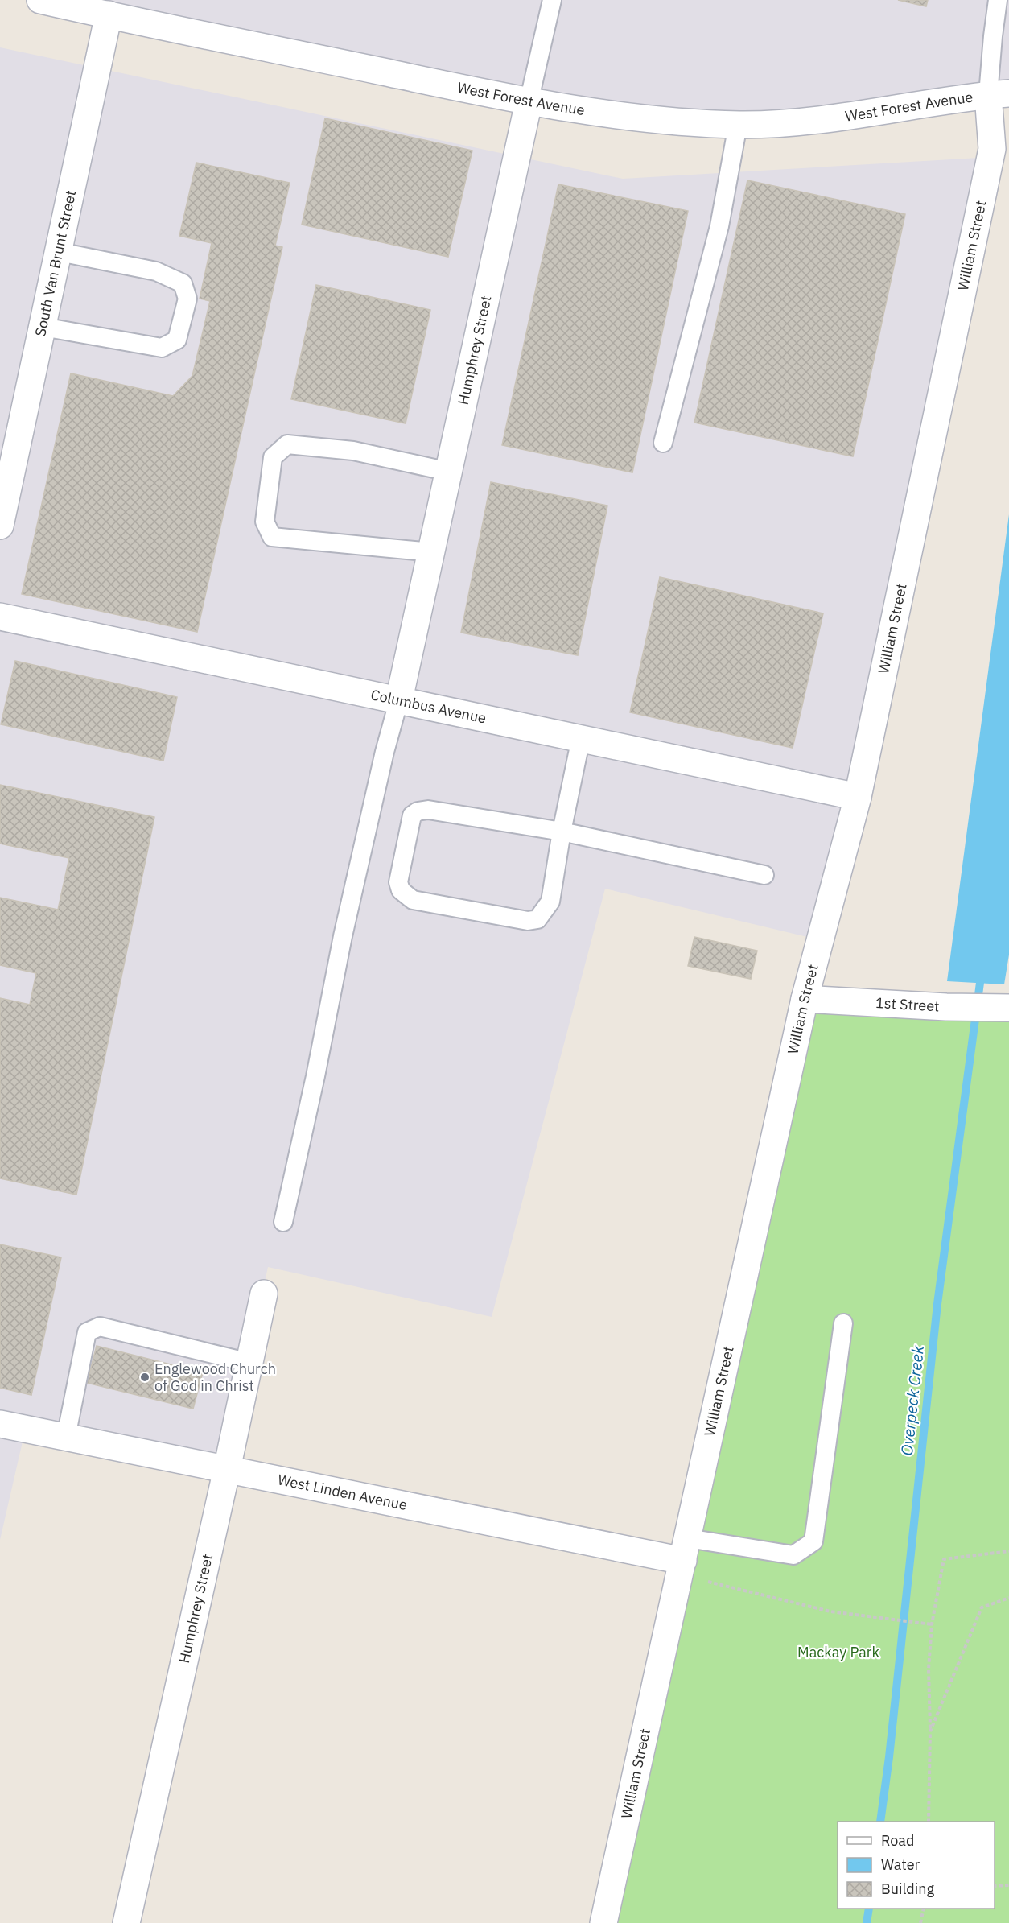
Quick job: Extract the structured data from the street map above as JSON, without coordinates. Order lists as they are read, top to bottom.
{
  "streets": {
    "street": [
      "West Forest Avenue",
      "William Street",
      "South Van Brunt Street",
      "Humphrey Street",
      "Columbus Avenue",
      "1st Street",
      "West Linden Avenue"
    ]
  },
  "crossings": [
    ["West Forest Avenue", "William Street"],
    ["West Forest Avenue", "South Van Brunt Street"],
    ["West Forest Avenue", "Humphrey Street"],
    ["William Street", "Columbus Avenue"],
    ["William Street", "1st Street"],
    ["William Street", "West Linden Avenue"],
    ["Humphrey Street", "Columbus Avenue"],
    ["Humphrey Street", "West Linden Avenue"]
  ],
  "water": ["Overpeck Creek"],
  "parks": ["Mackay Park"],
  "places": ["Englewood Church of God in Christ"],
  "legend": ["Road", "Water", "Building"]
}
